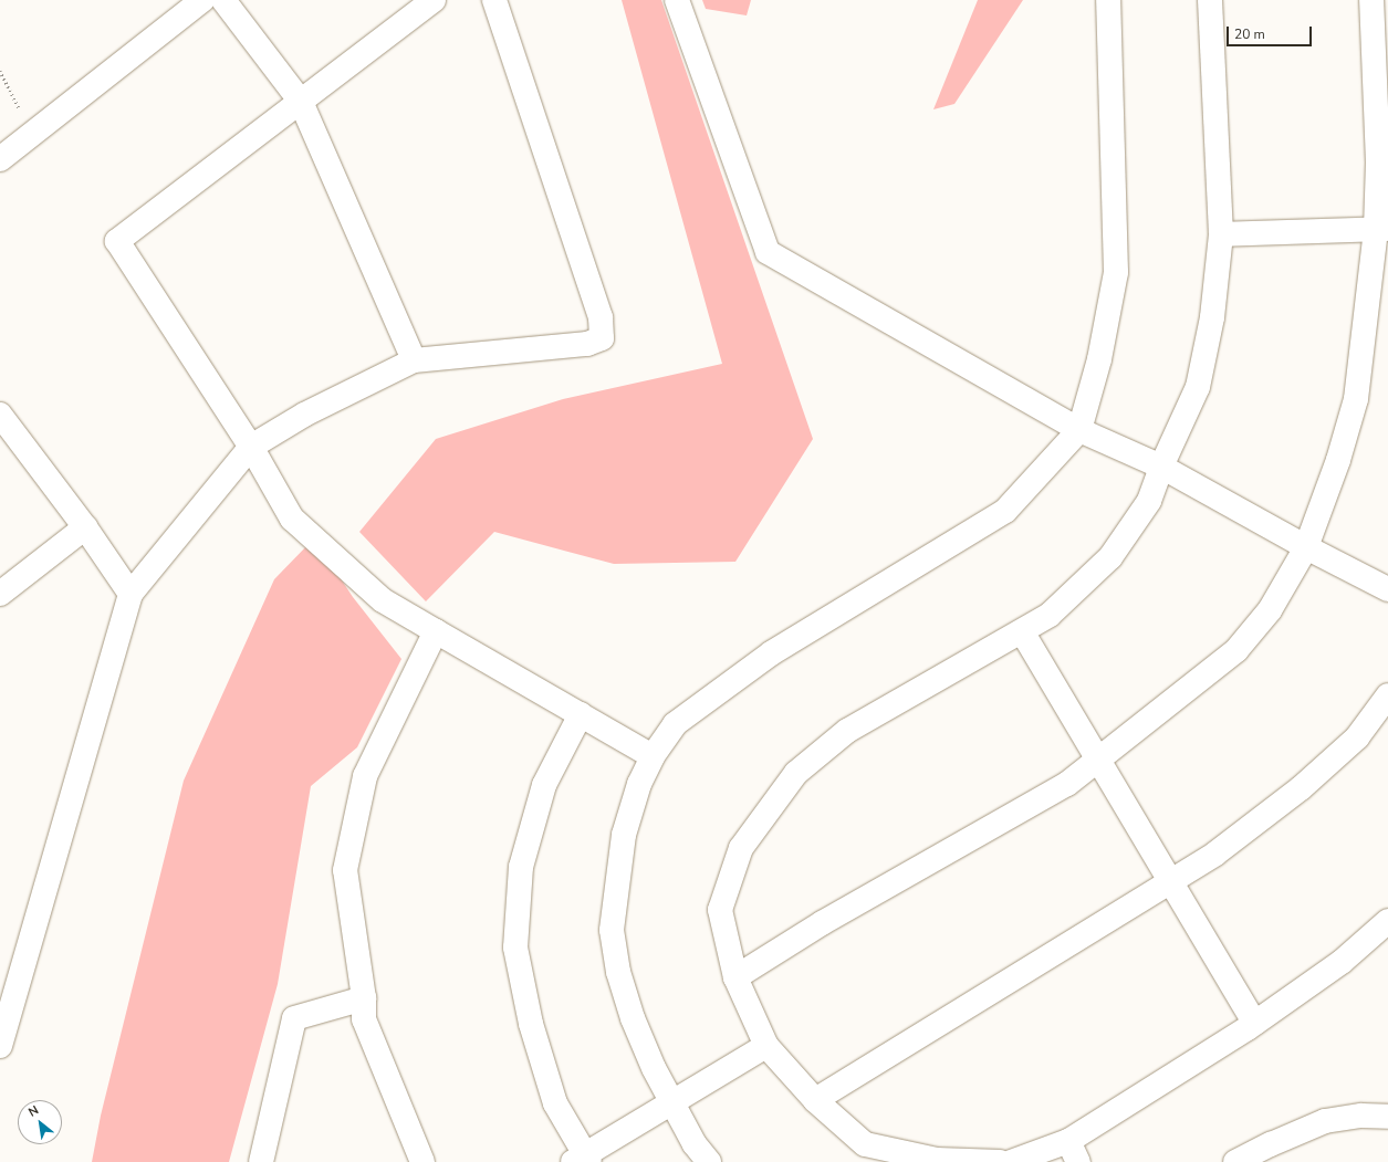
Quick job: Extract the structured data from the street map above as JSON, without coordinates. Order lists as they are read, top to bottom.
{
  "scale_bar": "20 m",
  "north": "top left"
}
